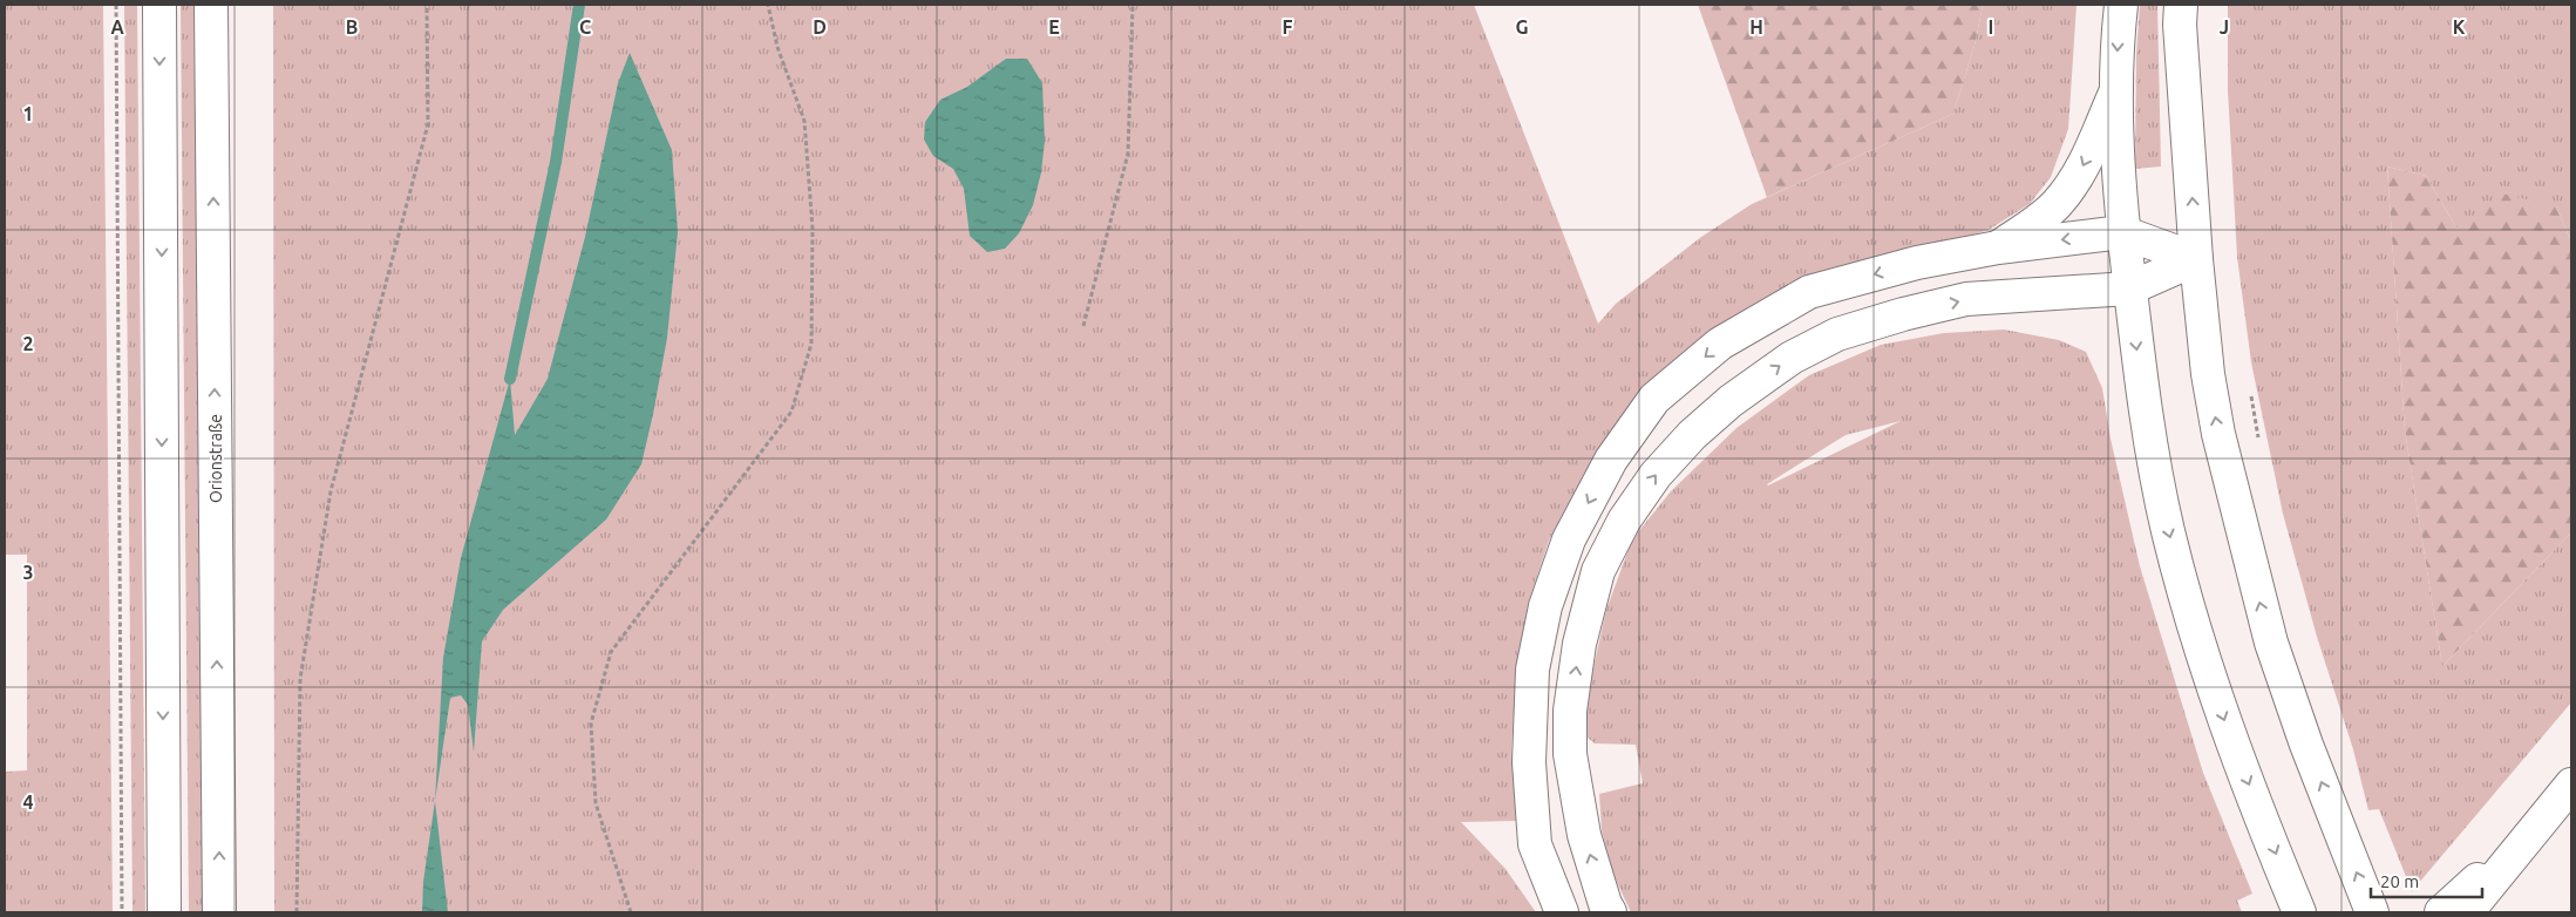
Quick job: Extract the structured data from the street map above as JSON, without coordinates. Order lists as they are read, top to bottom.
{
  "streets": {
    "main road": ["Orionstraße"]
  },
  "scale_bar": "20 m",
  "grid": {
    "columns": [
      "A",
      "B",
      "C",
      "D",
      "E",
      "F",
      "G",
      "H",
      "I",
      "J",
      "K"
    ],
    "rows": [
      "1",
      "2",
      "3",
      "4"
    ]
  }
}
